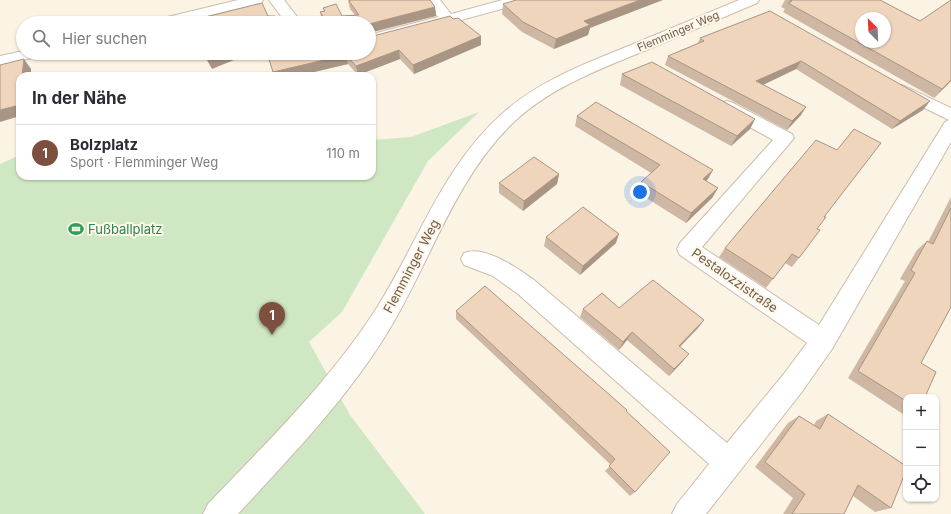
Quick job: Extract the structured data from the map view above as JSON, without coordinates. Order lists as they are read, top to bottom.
{
  "streets": {
    "street": ["Flemminger Weg", "Pestalozzistraße"]
  },
  "places": {
    "sports": ["Fußballplatz"]
  },
  "north": "top left",
  "page": {
    "search": "Hier suchen",
    "heading": "In der Nähe",
    "list": [
      {
        "mark": "1",
        "name": "Bolzplatz",
        "note": "Sport · Flemminger Weg",
        "value": "110 m"
      }
    ],
    "pins": "1",
    "map_buttons": ["+", "−"]
  }
}
